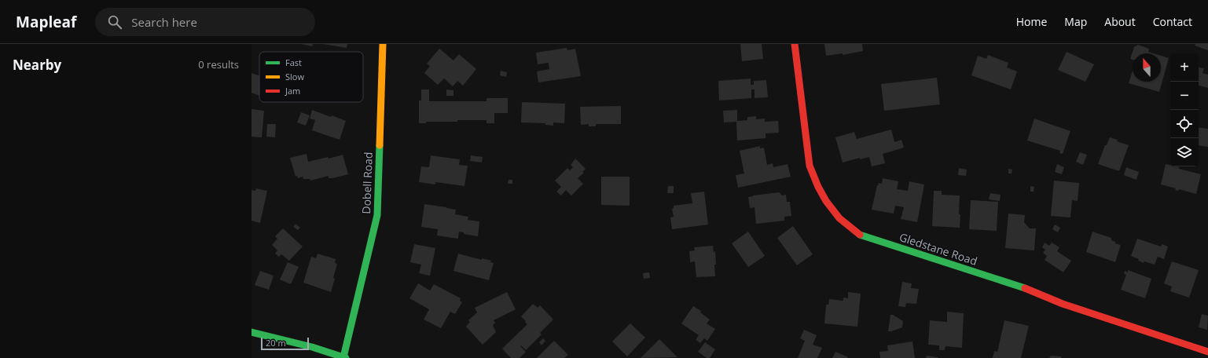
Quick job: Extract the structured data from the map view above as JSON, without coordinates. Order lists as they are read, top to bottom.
{
  "streets": {
    "street": ["Dobell Road", "Gledstane Road"]
  },
  "legend": ["Fast", "Slow", "Jam"],
  "scale_bar": "20 m",
  "north": "top",
  "page": {
    "header": "Mapleaf",
    "search": "Search here",
    "nav": [
      "Home",
      "Map",
      "About",
      "Contact"
    ],
    "heading": ["Nearby", "0 results"],
    "map_buttons": ["+", "−"],
    "scale": "20 m"
  }
}
